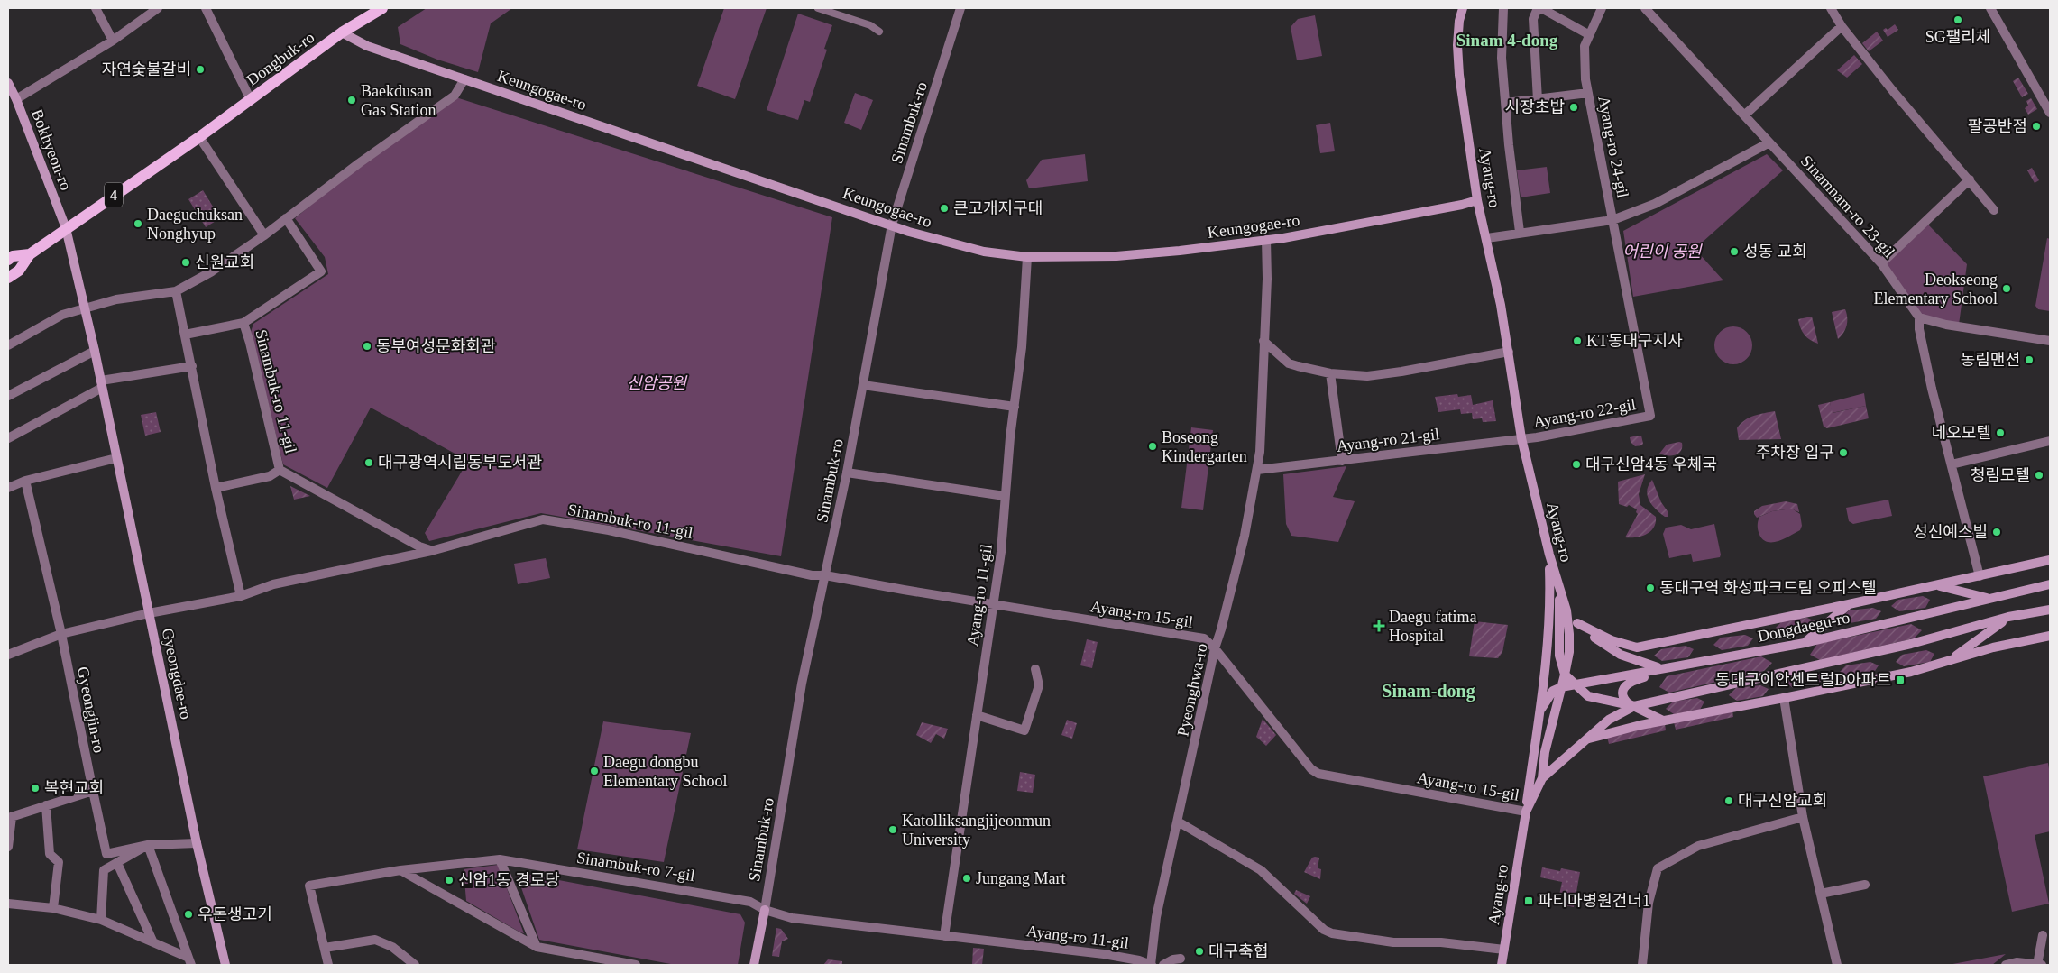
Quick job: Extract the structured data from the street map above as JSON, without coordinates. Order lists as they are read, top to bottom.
{
  "streets": {
    "main road": [
      "Dongbuk-ro",
      "Keungogae-ro",
      "Sinambuk-ro",
      "Bokhyeon-ro",
      "Ayang-ro",
      "4",
      "Dongdaegu-ro",
      "Gyeongdae-ro"
    ],
    "street": [
      "Ayang-ro 24-gil",
      "Sinamnam-ro 23-gil",
      "Sinambuk-ro 11-gil",
      "Ayang-ro 22-gil",
      "Ayang-ro 21-gil",
      "Ayang-ro 11-gil",
      "Ayang-ro 15-gil",
      "Pyeonghwa-ro",
      "Gyeongjin-ro",
      "Sinambuk-ro 7-gil"
    ]
  },
  "crossings": [
    ["Dongbuk-ro", "Keungogae-ro"],
    ["Dongbuk-ro", "Bokhyeon-ro"],
    ["Dongbuk-ro", "Gyeongdae-ro"],
    ["Keungogae-ro", "Sinambuk-ro"],
    ["Keungogae-ro", "Ayang-ro"],
    ["Keungogae-ro", "Ayang-ro 11-gil"],
    ["Keungogae-ro", "Pyeonghwa-ro"],
    ["Sinambuk-ro", "Sinambuk-ro 11-gil"],
    ["Sinambuk-ro", "Ayang-ro 11-gil"],
    ["Sinambuk-ro", "Ayang-ro 15-gil"],
    ["Sinambuk-ro", "Sinambuk-ro 7-gil"],
    ["Ayang-ro 24-gil", "Ayang-ro"],
    ["Ayang-ro 24-gil", "Sinamnam-ro 23-gil"],
    ["Ayang-ro 24-gil", "Ayang-ro 22-gil"],
    ["Bokhyeon-ro", "Gyeongdae-ro"],
    ["Ayang-ro", "Ayang-ro 22-gil"],
    ["Ayang-ro", "Ayang-ro 21-gil"],
    ["Ayang-ro", "Ayang-ro 15-gil"],
    ["Sinambuk-ro 11-gil", "Ayang-ro 15-gil"],
    ["Sinambuk-ro 11-gil", "Gyeongdae-ro"],
    ["Ayang-ro 22-gil", "Ayang-ro 21-gil"],
    ["Ayang-ro 21-gil", "Pyeonghwa-ro"],
    ["Ayang-ro 11-gil", "Ayang-ro 15-gil"],
    ["Ayang-ro 11-gil", "Pyeonghwa-ro"],
    ["Ayang-ro 11-gil", "Sinambuk-ro 7-gil"],
    ["Ayang-ro 15-gil", "Pyeonghwa-ro"]
  ],
  "districts": ["Sinam 4-dong", "Sinam-dong"],
  "parks": ["어린이 공원", "신암공원"],
  "places": {
    "other": [
      "SG팰리체",
      "자연숯불갈비",
      "Baekdusan Gas Station",
      "시장초밥",
      "팔공반점",
      "큰고개지구대",
      "Daeguchuksan Nonghyup",
      "성동 교회",
      "신원교회",
      "Deokseong Elementary School",
      "KT동대구지사",
      "동부여성문화회관",
      "동림맨션",
      "네오모텔",
      "Boseong Kindergarten",
      "주차장 입구",
      "대구광역시립동부도서관",
      "대구신암4동 우체국",
      "청림모텔",
      "성신예스빌",
      "동대구역 화성파크드림 오피스텔",
      "Daegu dongbu Elementary School",
      "복현교회",
      "대구신암교회",
      "Katolliksangjijeonmun University",
      "Jungang Mart",
      "신암1동 경로당",
      "우돈생고기",
      "대구축협"
    ],
    "health": ["Daegu fatima Hospital"],
    "transit": ["동대구이안센트럴D아파트", "파티마병원건너1"]
  }
}
